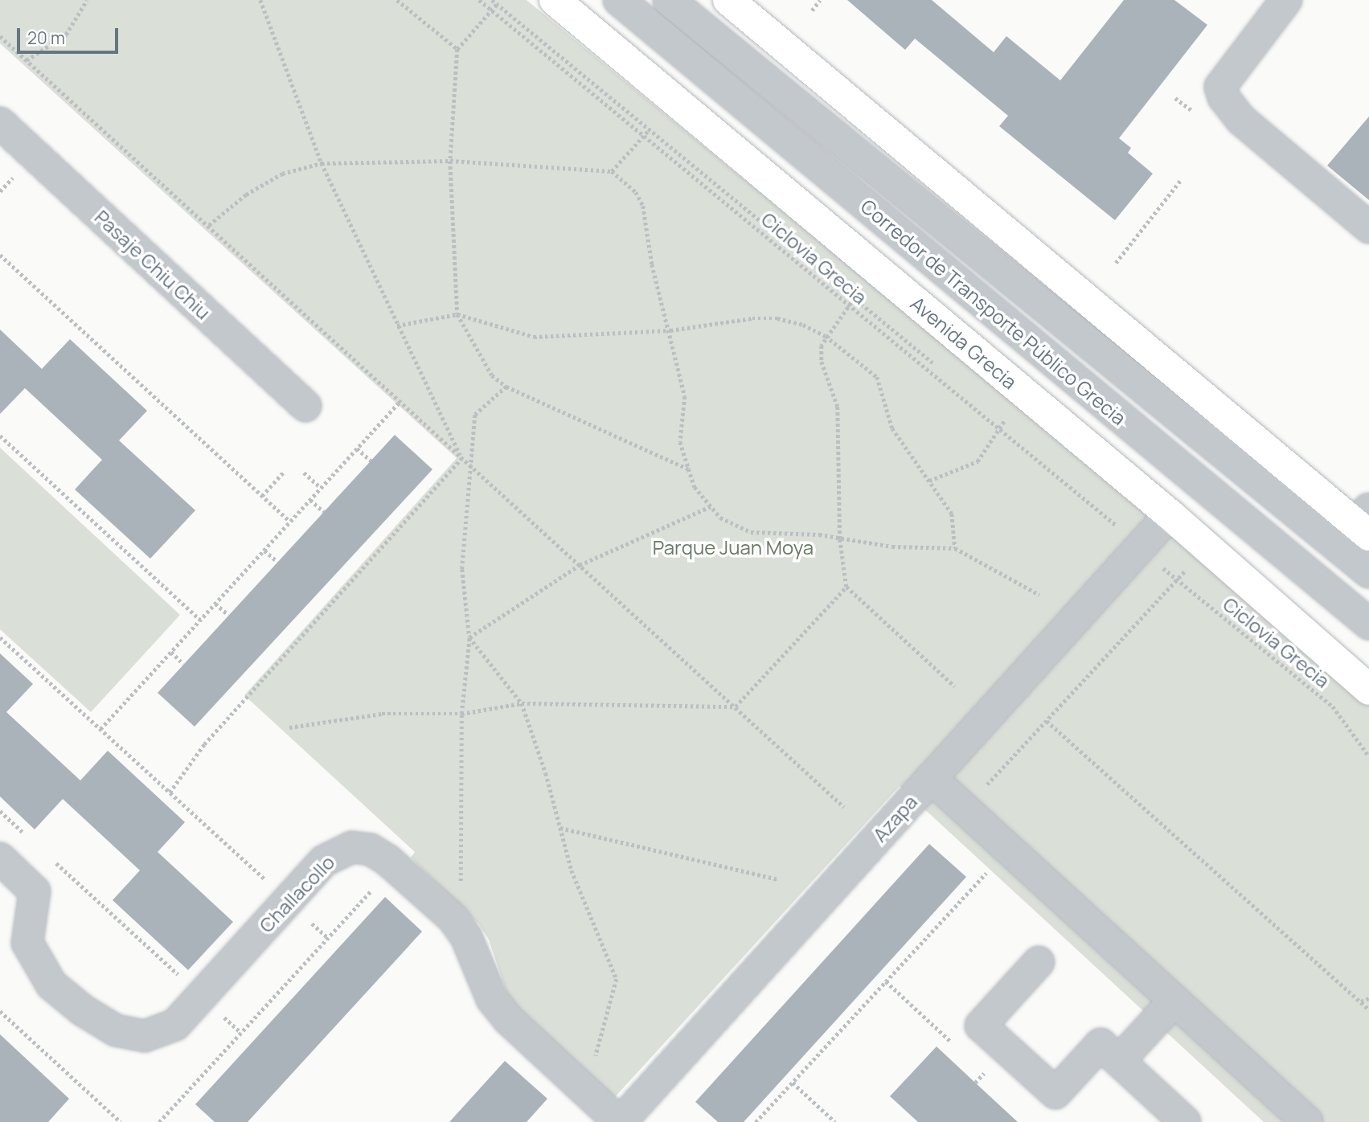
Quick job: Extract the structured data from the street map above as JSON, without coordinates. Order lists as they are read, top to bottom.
{
  "streets": {
    "main road": ["Avenida Grecia"],
    "street": [
      "Pasaje Chiu Chiu",
      "Corredor de Transporte Público Grecia",
      "Azapa",
      "Challacollo"
    ],
    "path": ["Ciclovia Grecia"]
  },
  "crossings": [
    ["Avenida Grecia", "Azapa"],
    ["Azapa", "Challacollo"]
  ],
  "parks": ["Parque Juan Moya"],
  "scale_bar": "20 m"
}
